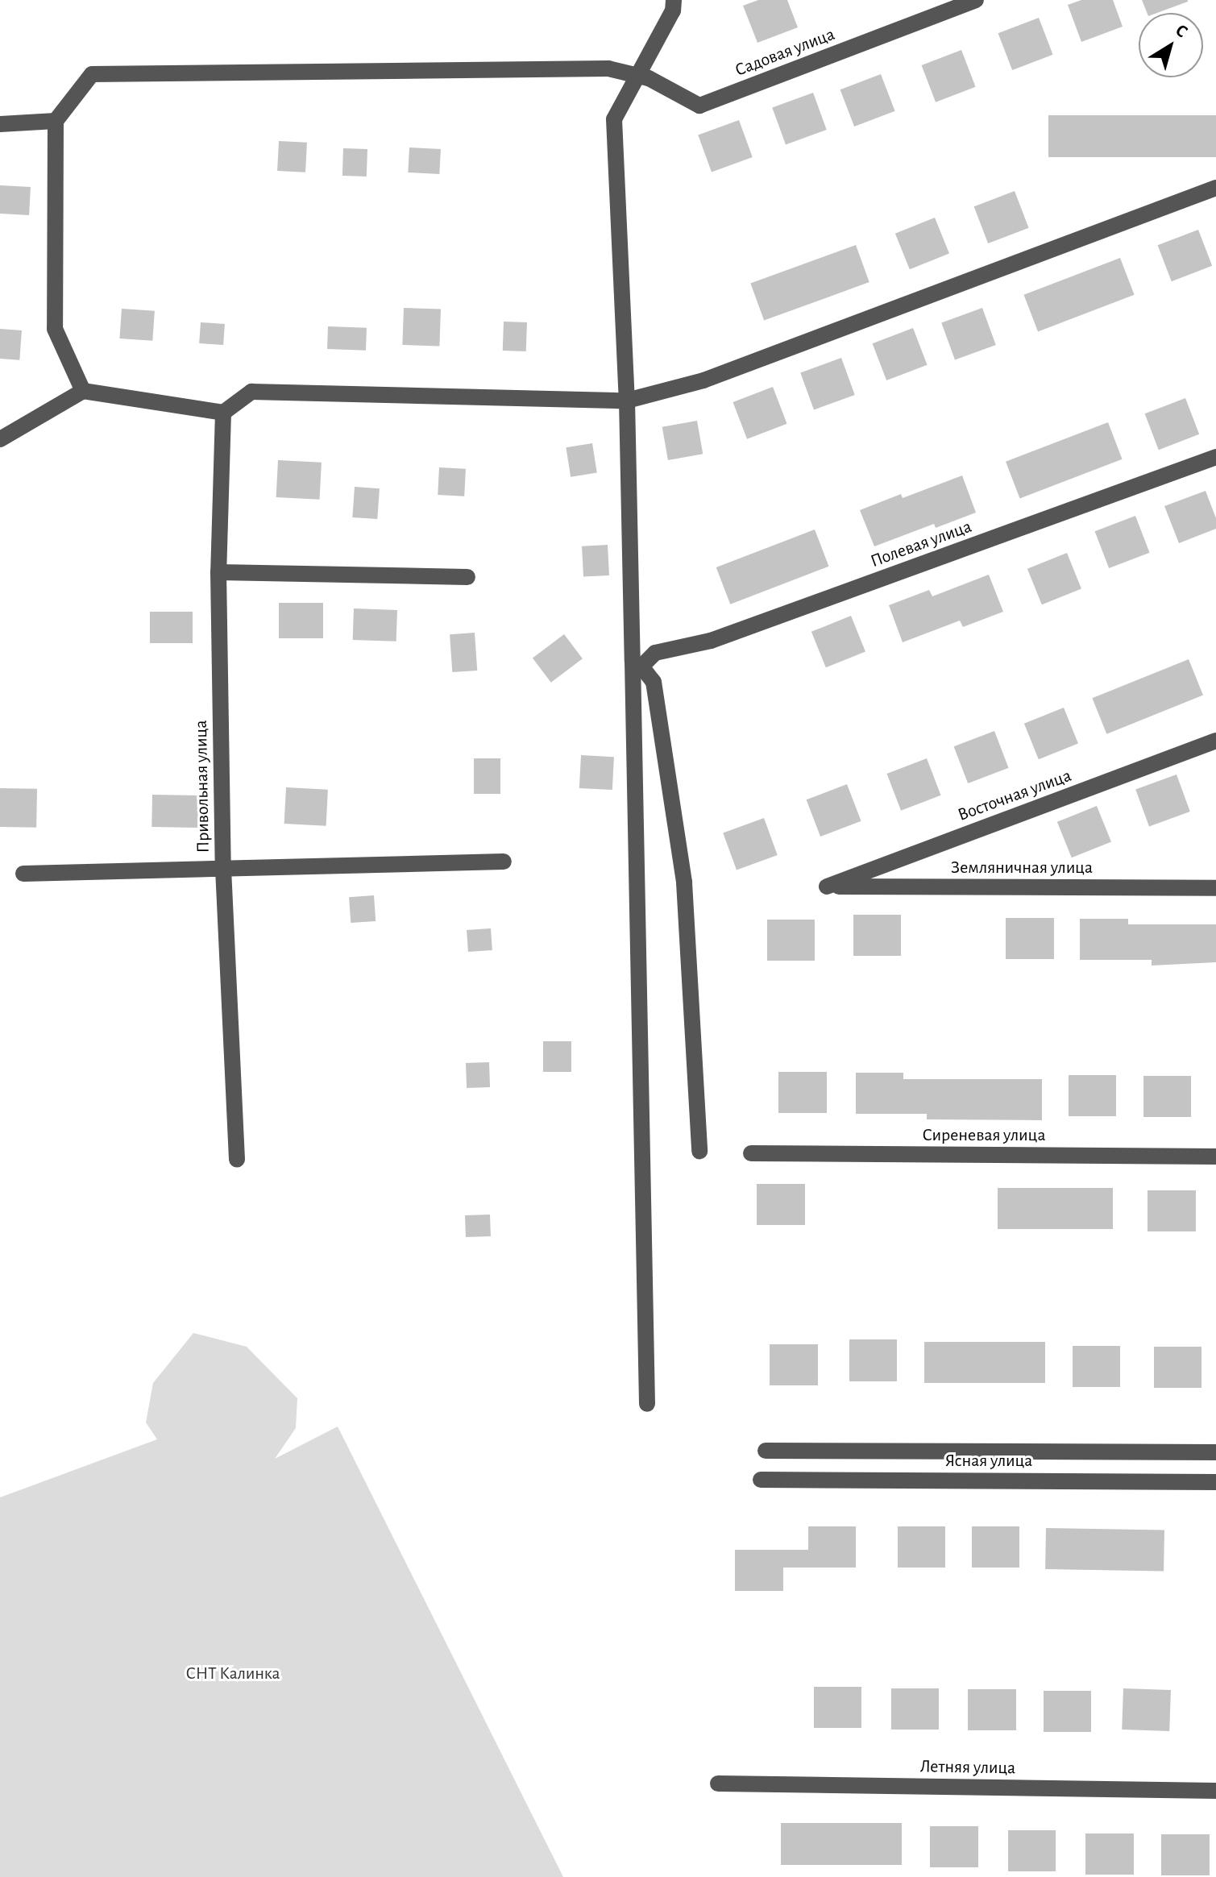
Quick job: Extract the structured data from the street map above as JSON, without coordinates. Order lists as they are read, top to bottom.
{
  "streets": {
    "street": [
      "Садовая улица",
      "Полевая улица",
      "Привольная улица",
      "Восточная улица",
      "Земляничная улица",
      "Сиреневая улица",
      "Ясная улица",
      "Летняя улица"
    ]
  },
  "crossings": [
    ["Восточная улица", "Земляничная улица"]
  ],
  "parks": ["СНТ Калинка"],
  "north": "top right"
}
